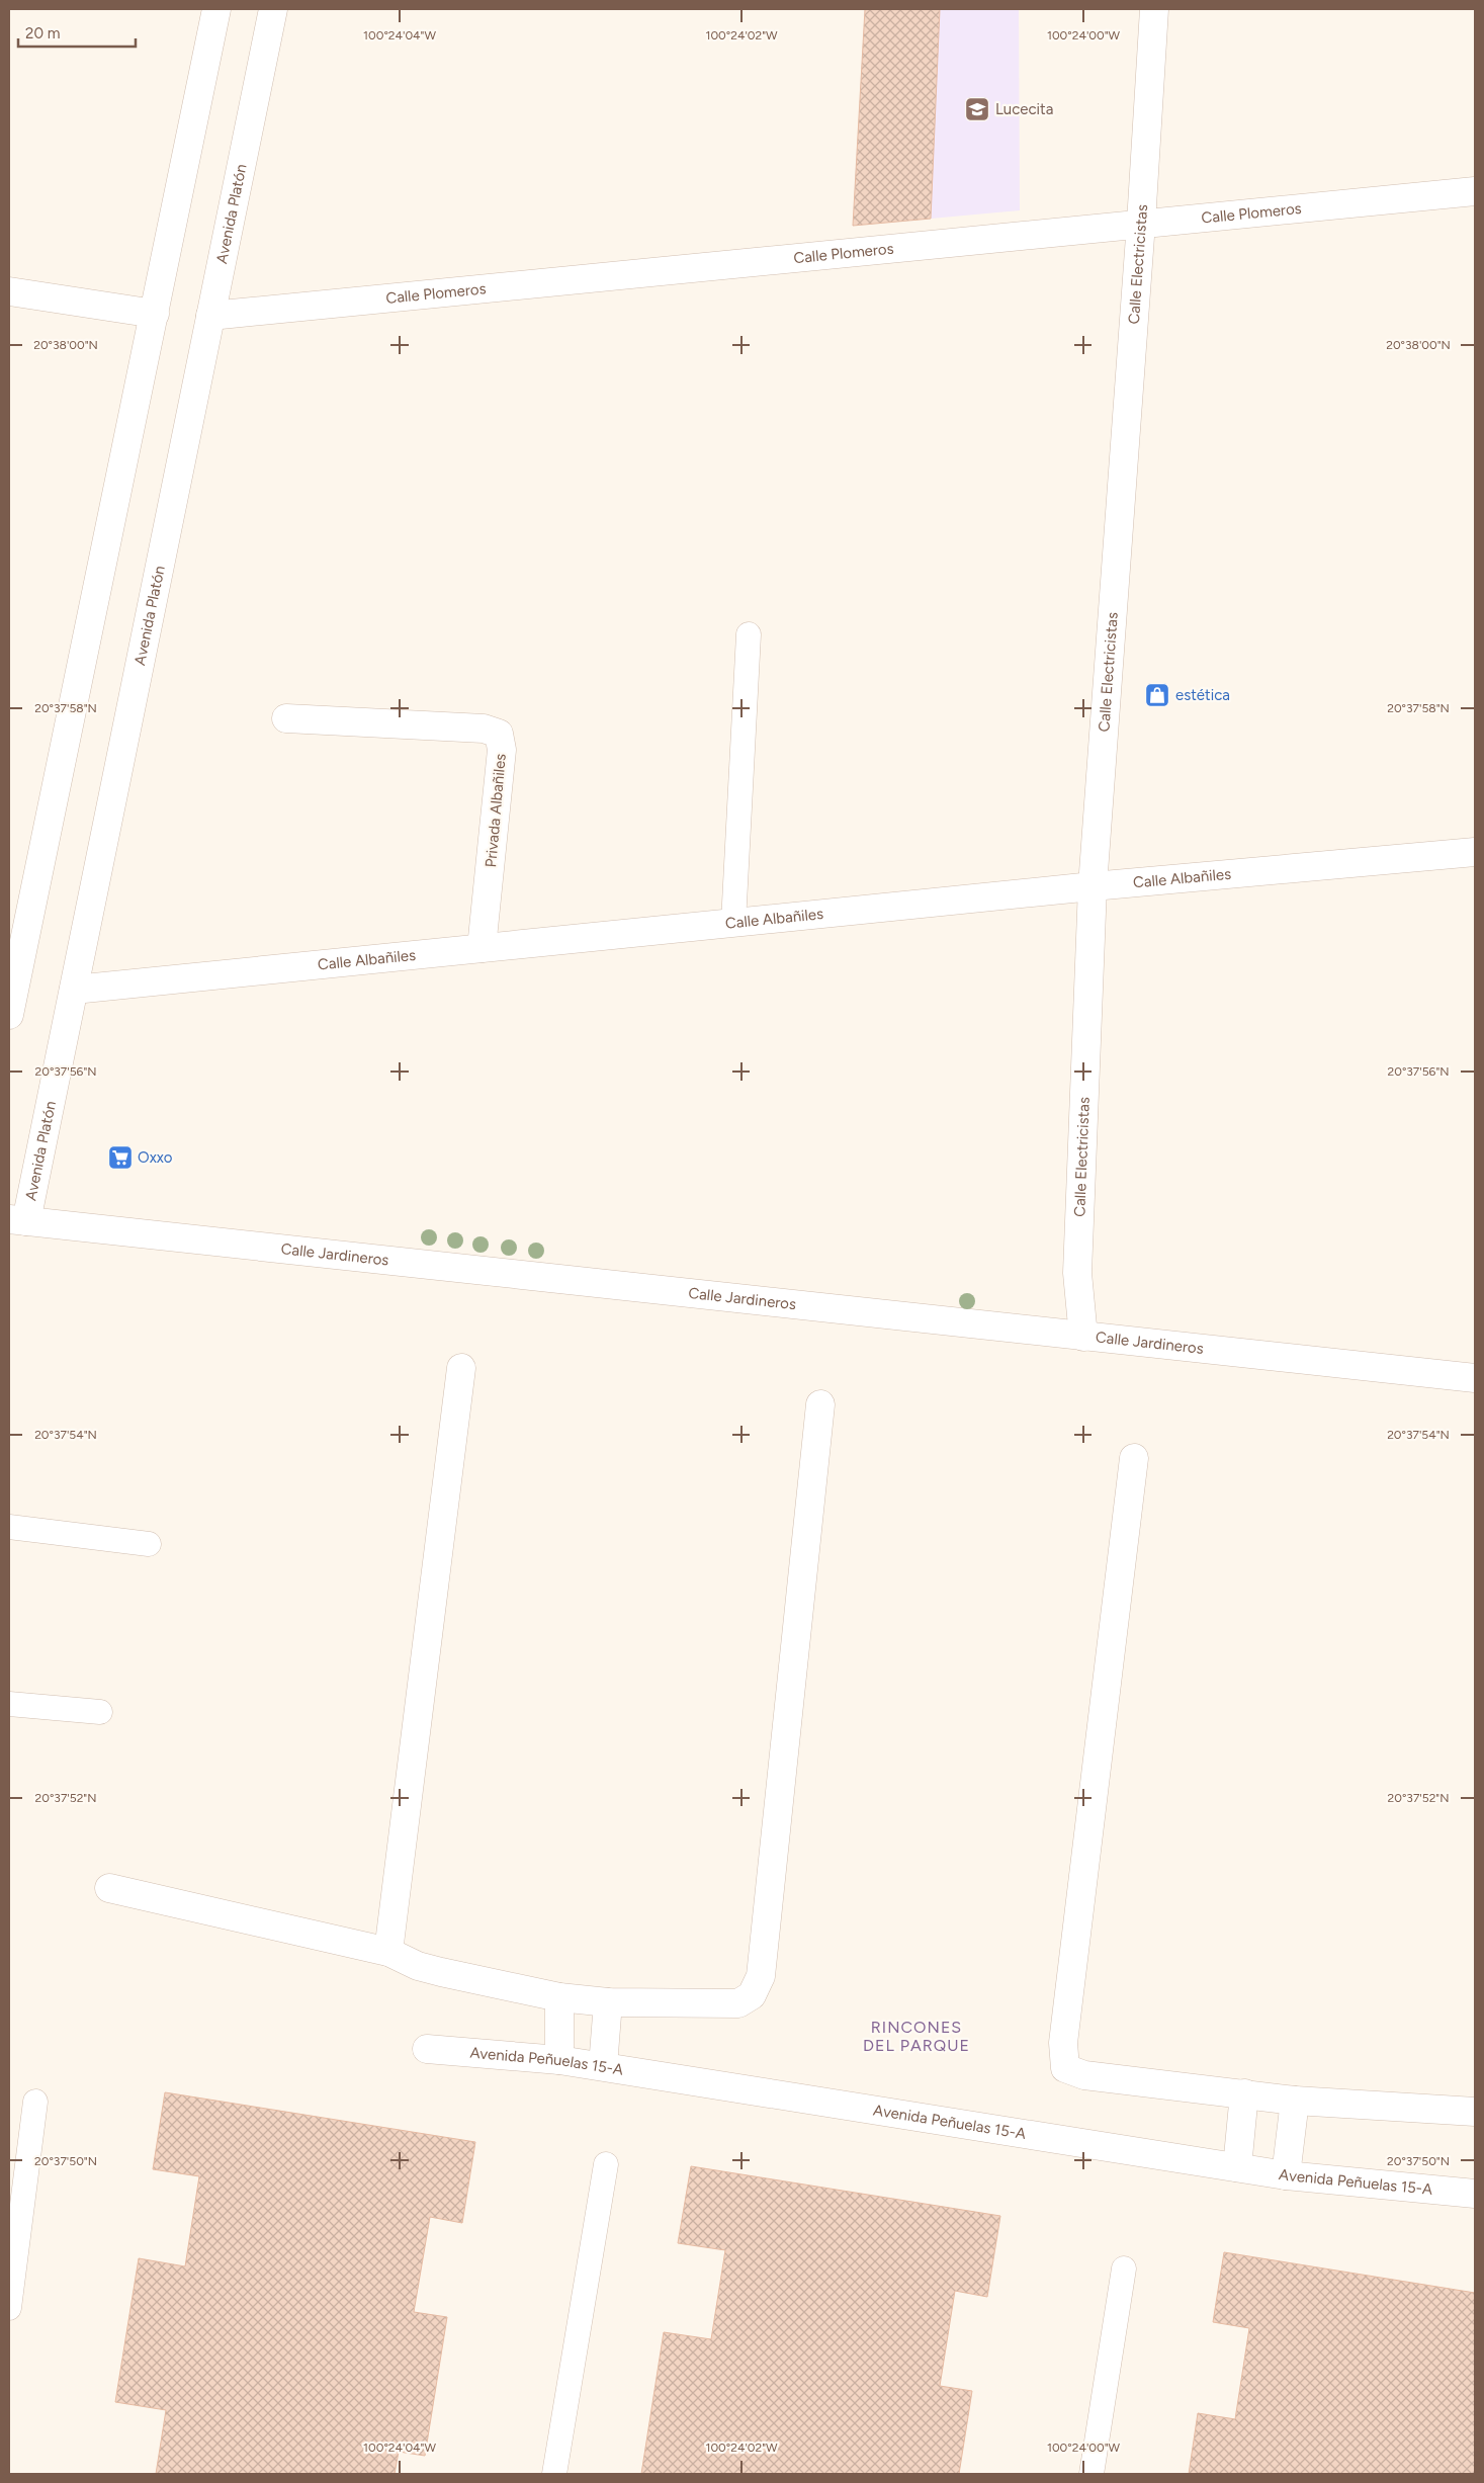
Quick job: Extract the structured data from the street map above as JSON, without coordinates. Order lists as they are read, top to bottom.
{
  "streets": {
    "street": [
      "Calle Plomeros",
      "Avenida Platón",
      "Calle Electricistas",
      "Privada Albañiles",
      "Calle Albañiles",
      "Calle Jardineros",
      "Avenida Peñuelas 15-A"
    ]
  },
  "crossings": [
    ["Calle Plomeros", "Avenida Platón"],
    ["Calle Plomeros", "Calle Electricistas"],
    ["Avenida Platón", "Calle Albañiles"],
    ["Avenida Platón", "Calle Jardineros"],
    ["Calle Electricistas", "Calle Albañiles"],
    ["Calle Electricistas", "Calle Jardineros"],
    ["Privada Albañiles", "Calle Albañiles"]
  ],
  "districts": ["RINCONES DEL PARQUE"],
  "places": {
    "school or university": ["Lucecita"],
    "shop": ["estética"],
    "supermarket": ["Oxxo"]
  },
  "scale_bar": "20 m",
  "coordinates": [
    "100°24'04\"W",
    "100°24'02\"W",
    "100°24'00\"W",
    "20°38'00\"N",
    "20°37'58\"N",
    "20°37'56\"N",
    "20°37'54\"N",
    "20°37'52\"N",
    "20°37'50\"N"
  ]
}
